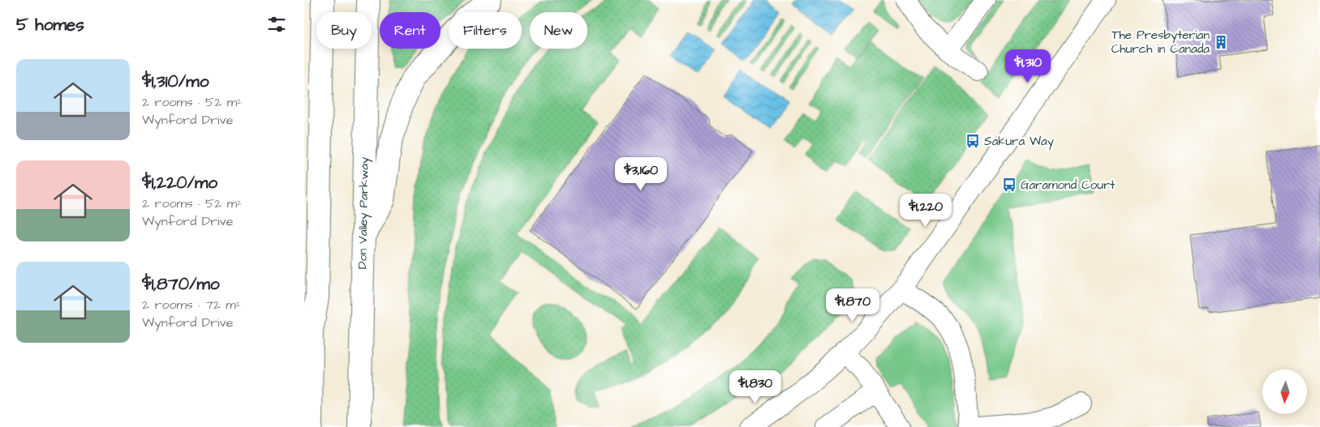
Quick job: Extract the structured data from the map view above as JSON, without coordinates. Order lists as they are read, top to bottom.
{
  "streets": {
    "highway": ["Don Valley Parkway"]
  },
  "places": {
    "building": ["The Presbyterian Church in Canada"],
    "bus stop": ["Sakura Way", "Garamond Court"]
  },
  "north": "bottom",
  "page": {
    "heading": "5 homes",
    "chip": [
      "Buy",
      "Rent",
      "Filters",
      "New"
    ],
    "list": [
      {
        "name": "$1,310/mo",
        "note": "2 rooms · 52 m² · Wynford Drive"
      },
      {
        "name": "$1,220/mo",
        "note": "2 rooms · 52 m² · Wynford Drive"
      },
      {
        "name": "$1,870/mo",
        "note": "2 rooms · 72 m² · Wynford Drive"
      }
    ],
    "price": [
      "$1,310",
      "$3,160",
      "$1,220",
      "$1,870",
      "$1,830"
    ]
  }
}
